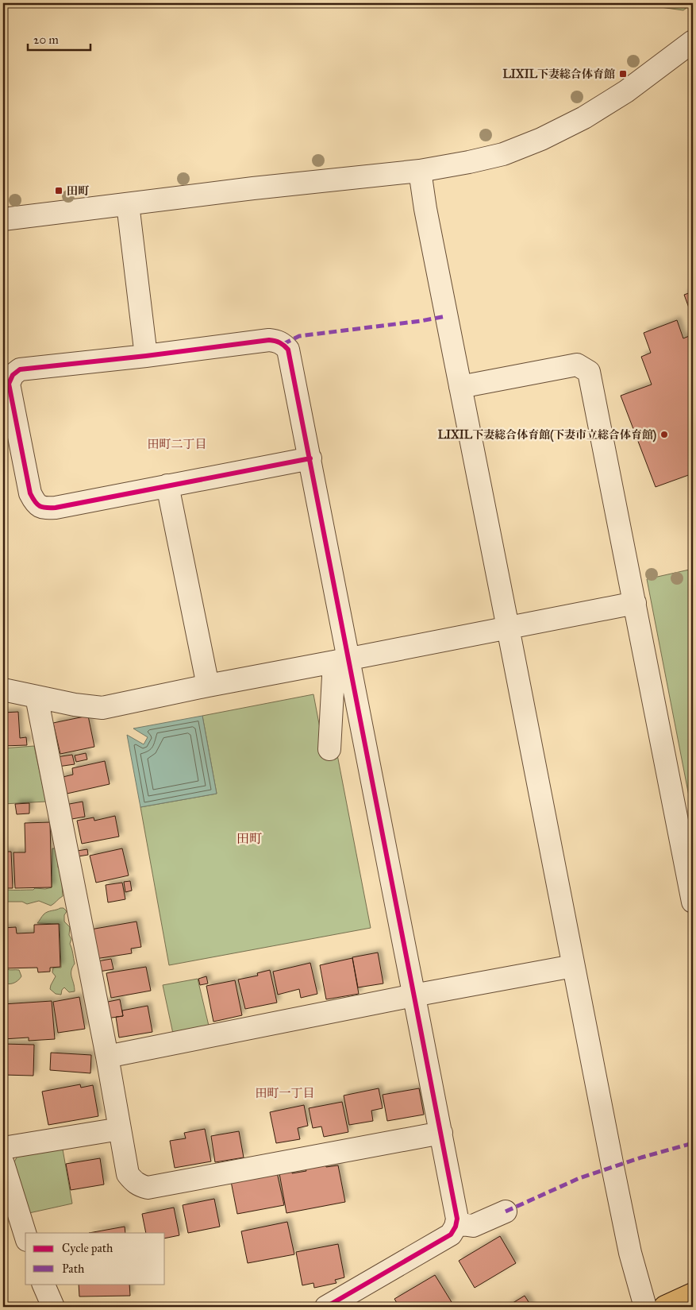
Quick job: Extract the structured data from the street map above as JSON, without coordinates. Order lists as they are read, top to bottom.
{
  "districts": ["田町二丁目", "田町", "田町一丁目"],
  "places": {
    "transit": ["LIXIL下妻総合体育館", "田町"],
    "other": ["LIXIL下妻総合体育館(下妻市立総合体育館)"]
  },
  "legend": ["Cycle path", "Path"],
  "scale_bar": "20 m"
}
